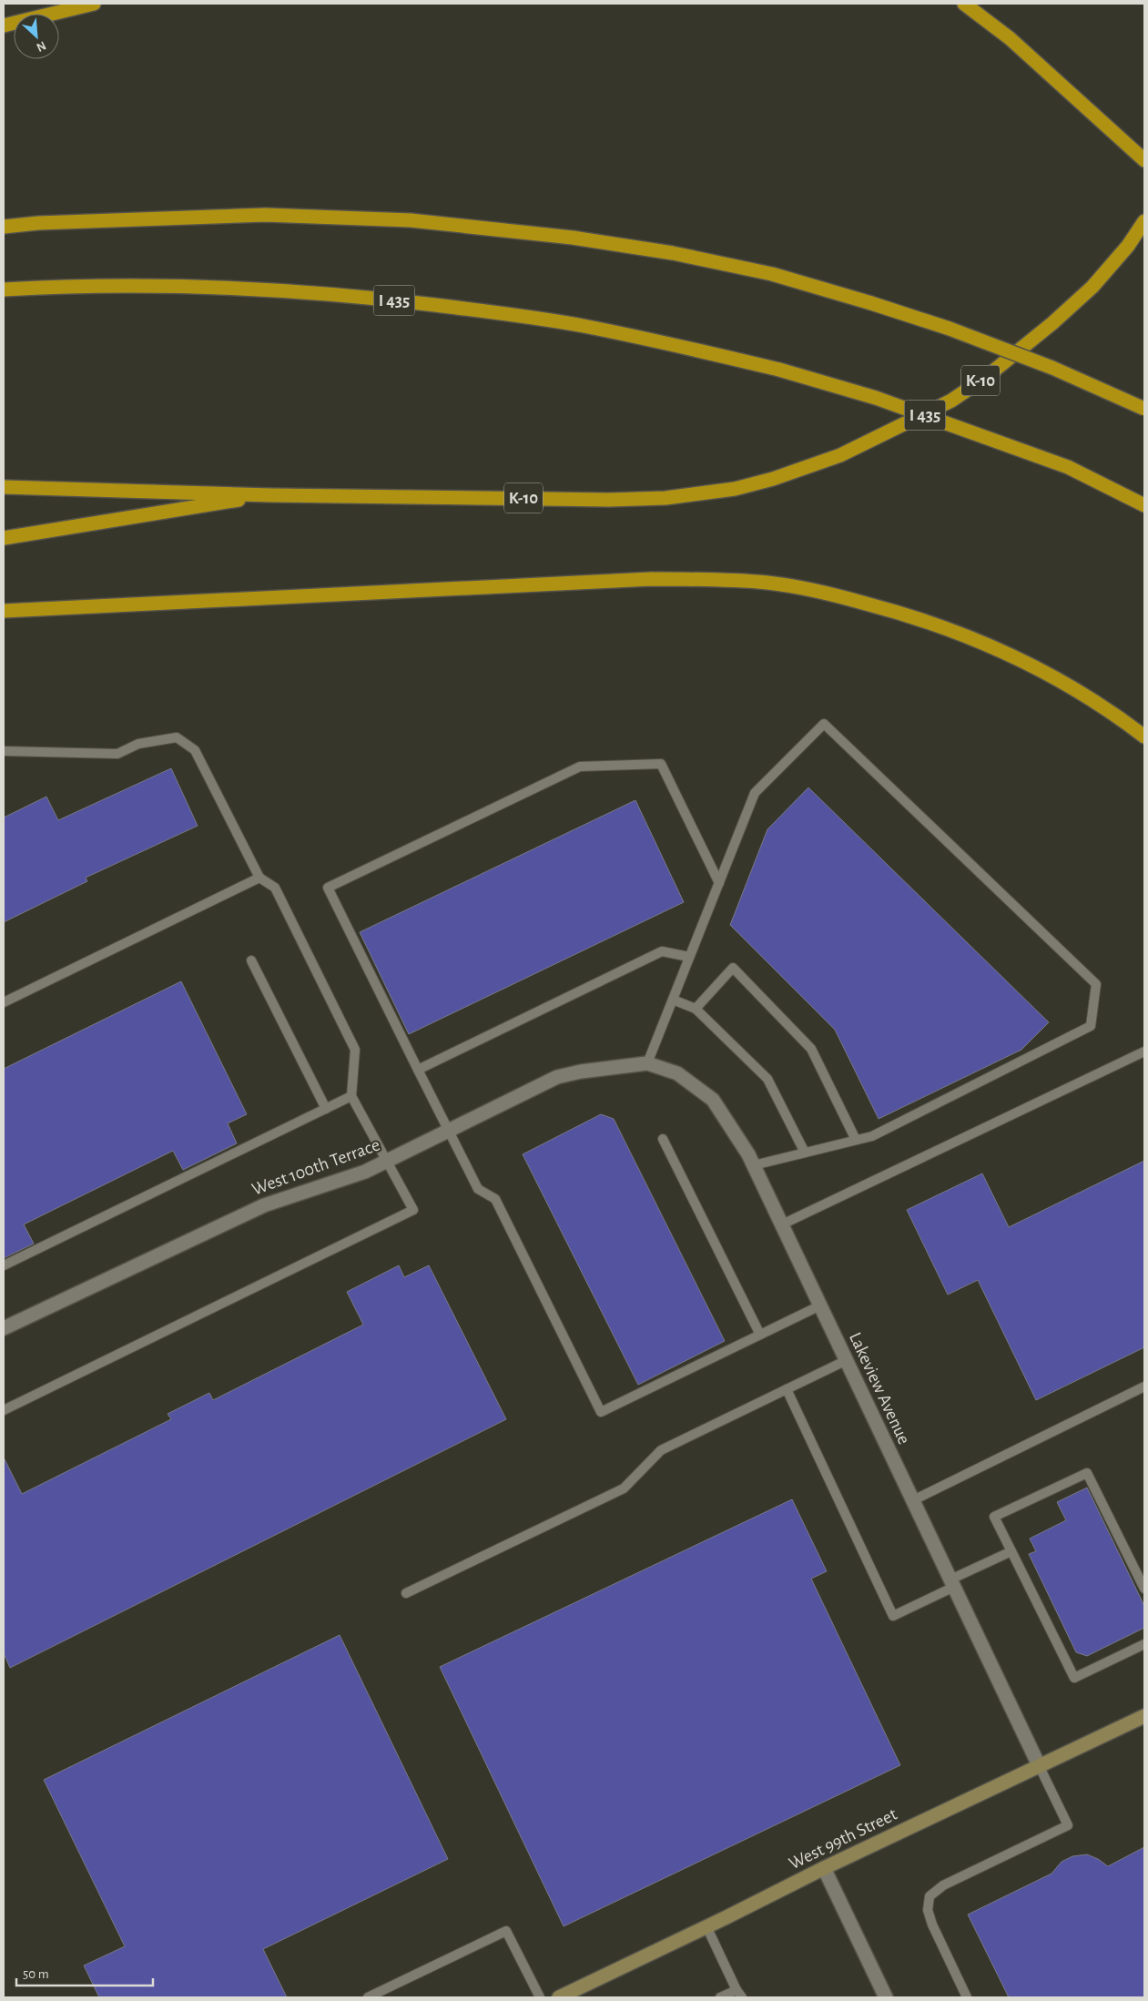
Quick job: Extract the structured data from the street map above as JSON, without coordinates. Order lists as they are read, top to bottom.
{
  "streets": {
    "highway": ["I 435", "K-10"],
    "street": ["West 100th Terrace", "Lakeview Avenue", "West 99th Street"]
  },
  "crossings": [
    ["West 100th Terrace", "Lakeview Avenue"],
    ["Lakeview Avenue", "West 99th Street"]
  ],
  "scale_bar": "50 m",
  "north": "bottom right"
}
